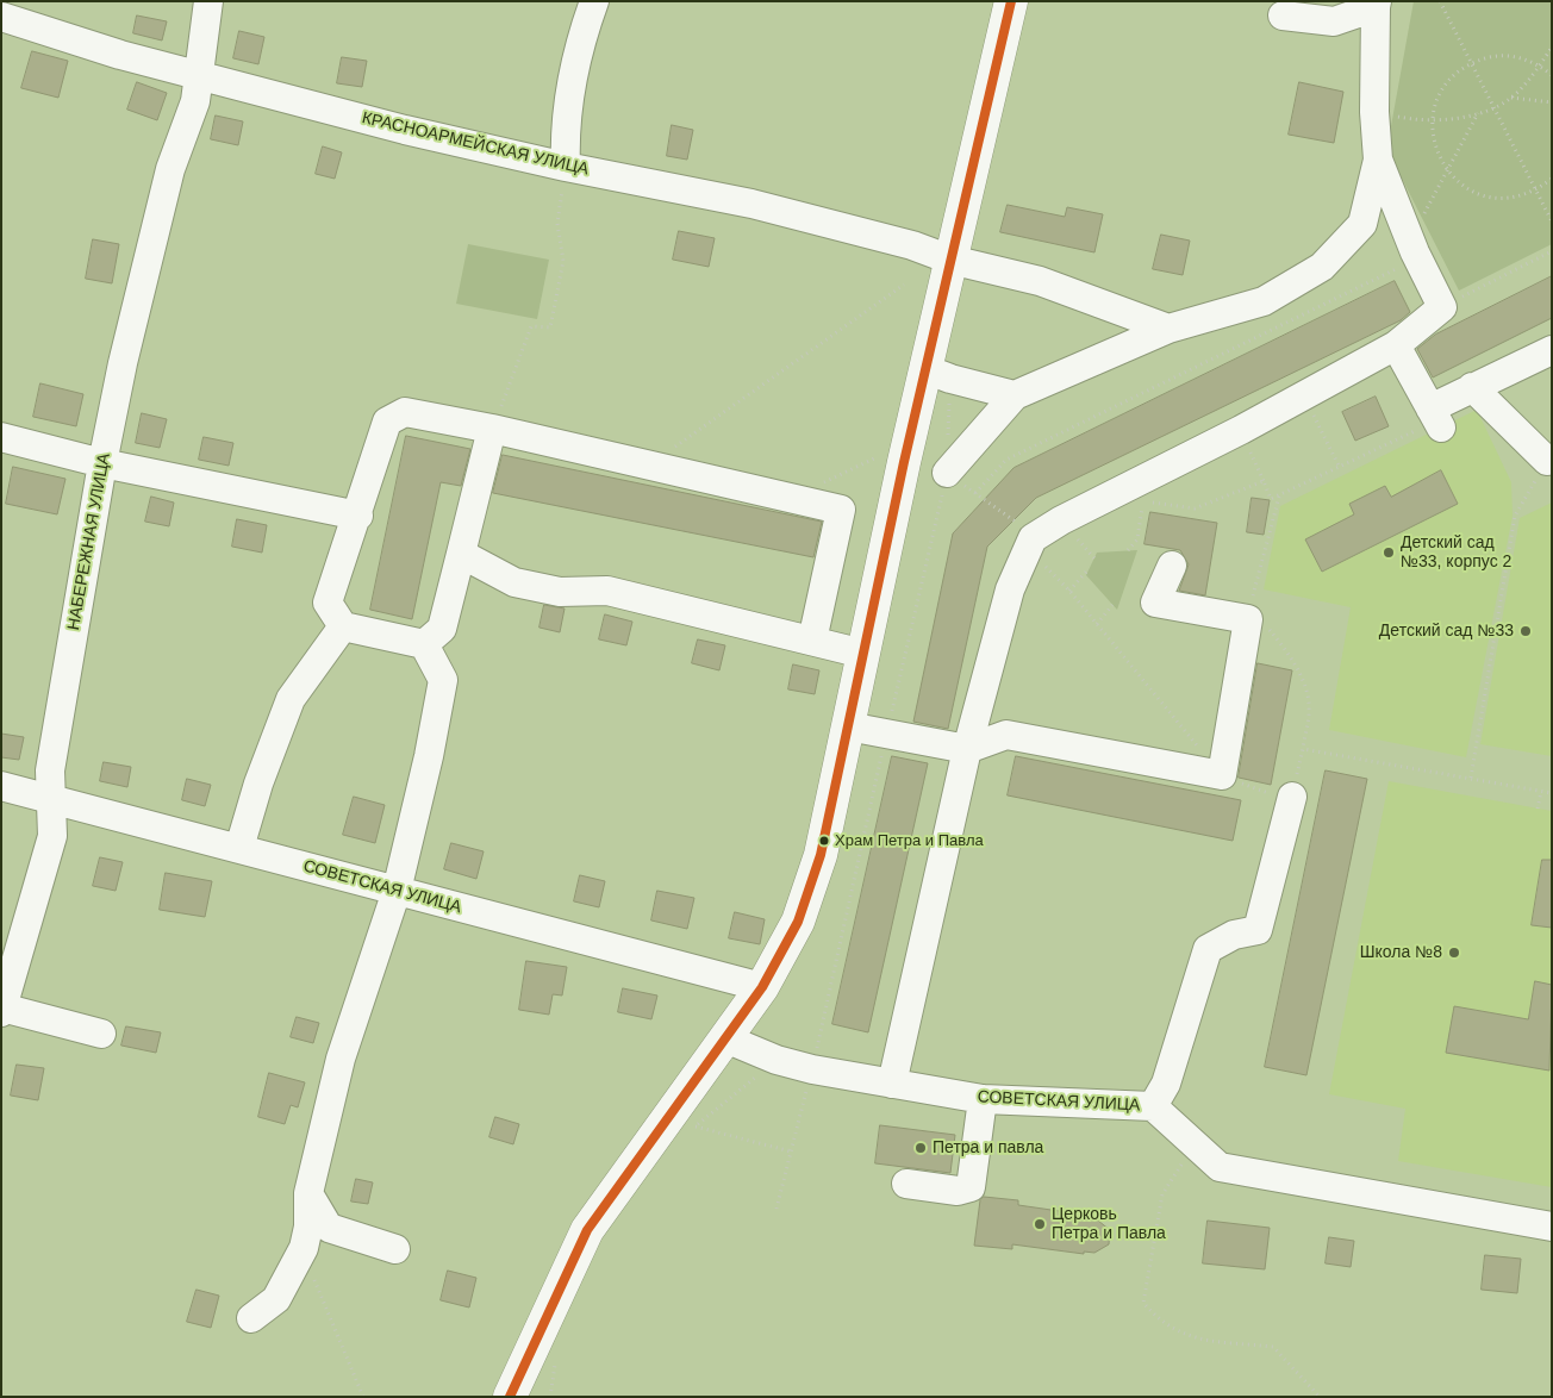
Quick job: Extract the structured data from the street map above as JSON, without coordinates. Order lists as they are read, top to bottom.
{
  "streets": {
    "street": ["КРАСНОАРМЕЙСКАЯ УЛИЦА", "НАБЕРЕЖНАЯ УЛИЦА", "СОВЕТСКАЯ УЛИЦА"]
  },
  "crossings": [
    ["КРАСНОАРМЕЙСКАЯ УЛИЦА", "НАБЕРЕЖНАЯ УЛИЦА"],
    ["НАБЕРЕЖНАЯ УЛИЦА", "СОВЕТСКАЯ УЛИЦА"]
  ],
  "places": [
    "Детский сад №33, корпус 2",
    "Детский сад №33",
    "Храм Петра и Павла",
    "Школа №8",
    "Петра и павла",
    "Церковь Петра и Павла"
  ]
}
